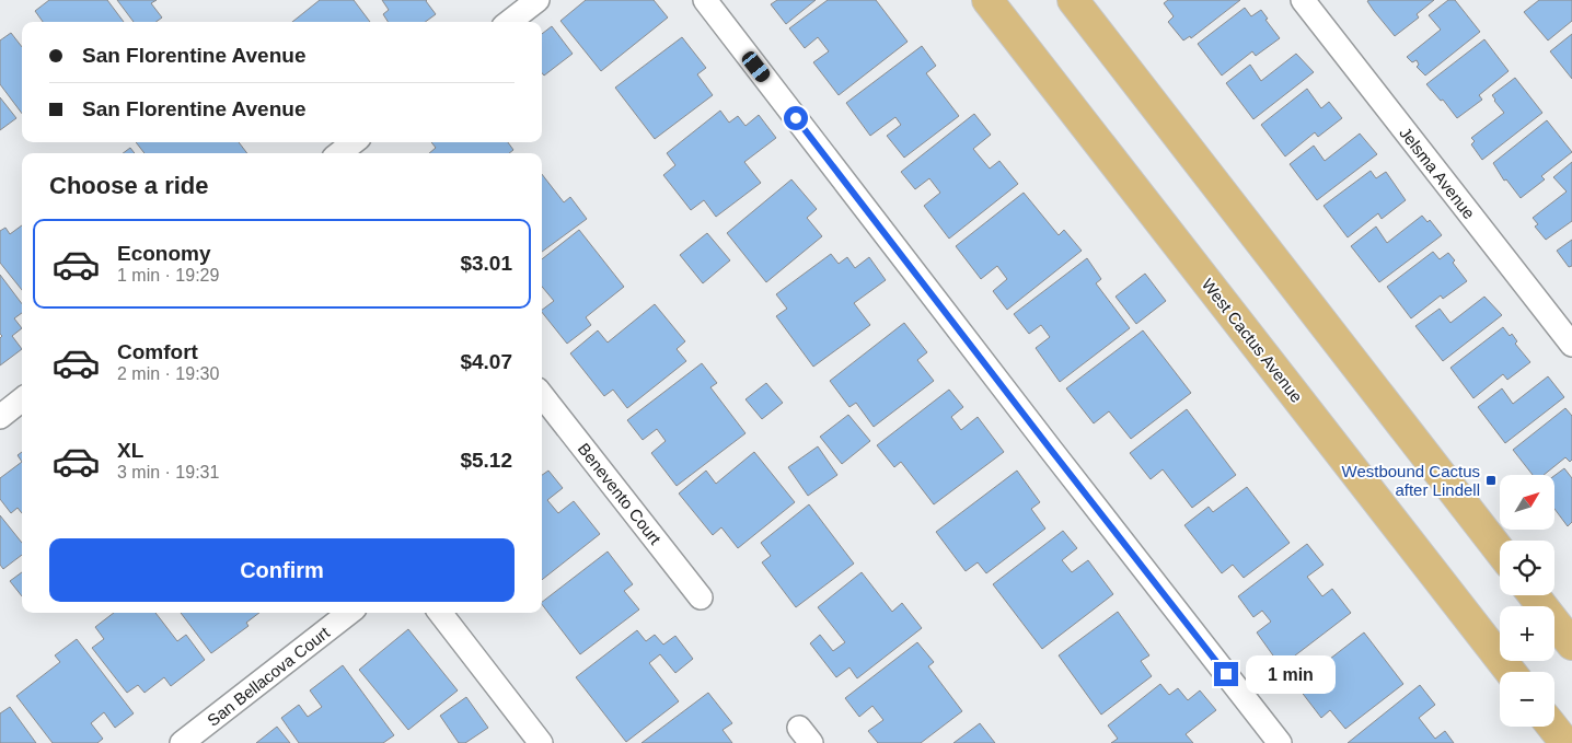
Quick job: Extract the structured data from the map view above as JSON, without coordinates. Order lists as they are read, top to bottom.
{
  "streets": {
    "main road": ["West Cactus Avenue"],
    "street": ["Jelsma Avenue", "Benevento Court", "San Bellacova Court"]
  },
  "places": {
    "transit": ["Westbound Cactus after Lindell"]
  },
  "north": "top right",
  "page": {
    "banner": ["San Florentine Avenue", "San Florentine Avenue"],
    "heading": "Choose a ride",
    "list": [
      {
        "name": "Economy",
        "note": "1 min · 19:29",
        "value": "$3.01"
      },
      {
        "name": "Comfort",
        "note": "2 min · 19:30",
        "value": "$4.07"
      },
      {
        "name": "XL",
        "note": "3 min · 19:31",
        "value": "$5.12"
      }
    ],
    "map_buttons": ["+", "−"],
    "buttons": "Confirm",
    "bubble": "1 min"
  }
}
